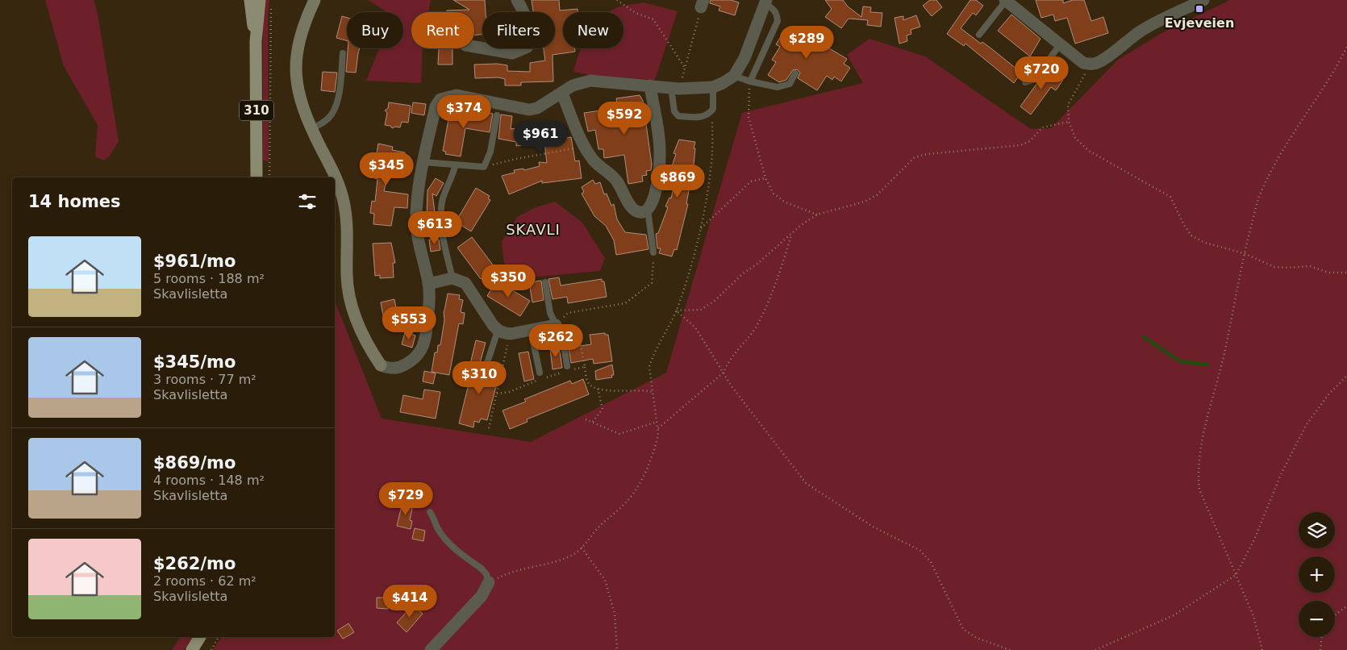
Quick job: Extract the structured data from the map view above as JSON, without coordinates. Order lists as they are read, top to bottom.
{
  "streets": {
    "main road": ["310"]
  },
  "districts": ["SKAVLI"],
  "places": {
    "transit": ["Evjeveien"]
  },
  "page": {
    "chip": [
      "Buy",
      "Rent",
      "Filters",
      "New"
    ],
    "price": [
      "$289",
      "$720",
      "$374",
      "$592",
      "$961",
      "$345",
      "$869",
      "$613",
      "$350",
      "$553",
      "$262",
      "$310",
      "$729",
      "$414"
    ],
    "heading": "14 homes",
    "list": [
      {
        "name": "$961/mo",
        "note": "5 rooms · 188 m² · Skavlisletta"
      },
      {
        "name": "$345/mo",
        "note": "3 rooms · 77 m² · Skavlisletta"
      },
      {
        "name": "$869/mo",
        "note": "4 rooms · 148 m² · Skavlisletta"
      },
      {
        "name": "$262/mo",
        "note": "2 rooms · 62 m² · Skavlisletta"
      }
    ],
    "map_buttons": ["+", "−"]
  }
}
